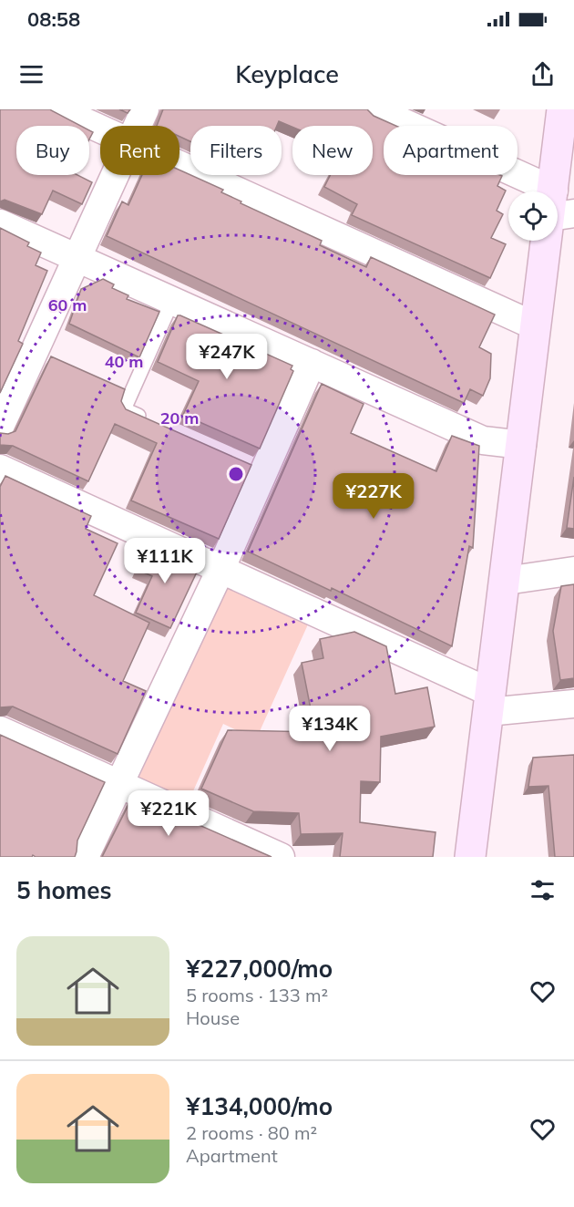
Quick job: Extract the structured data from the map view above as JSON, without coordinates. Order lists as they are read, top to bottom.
{
  "page": {
    "status": "08:58",
    "header": "Keyplace",
    "chip": [
      "Buy",
      "Rent",
      "Filters",
      "New",
      "Apartment"
    ],
    "price": [
      "¥247K",
      "¥227K",
      "¥111K",
      "¥134K",
      "¥221K"
    ],
    "heading": "5 homes",
    "list": [
      {
        "name": "¥227,000/mo",
        "note": "5 rooms · 133 m² · House"
      },
      {
        "name": "¥134,000/mo",
        "note": "2 rooms · 80 m² · Apartment"
      }
    ]
  },
  "rings": ["60 m", "40 m", "20 m"]
}
